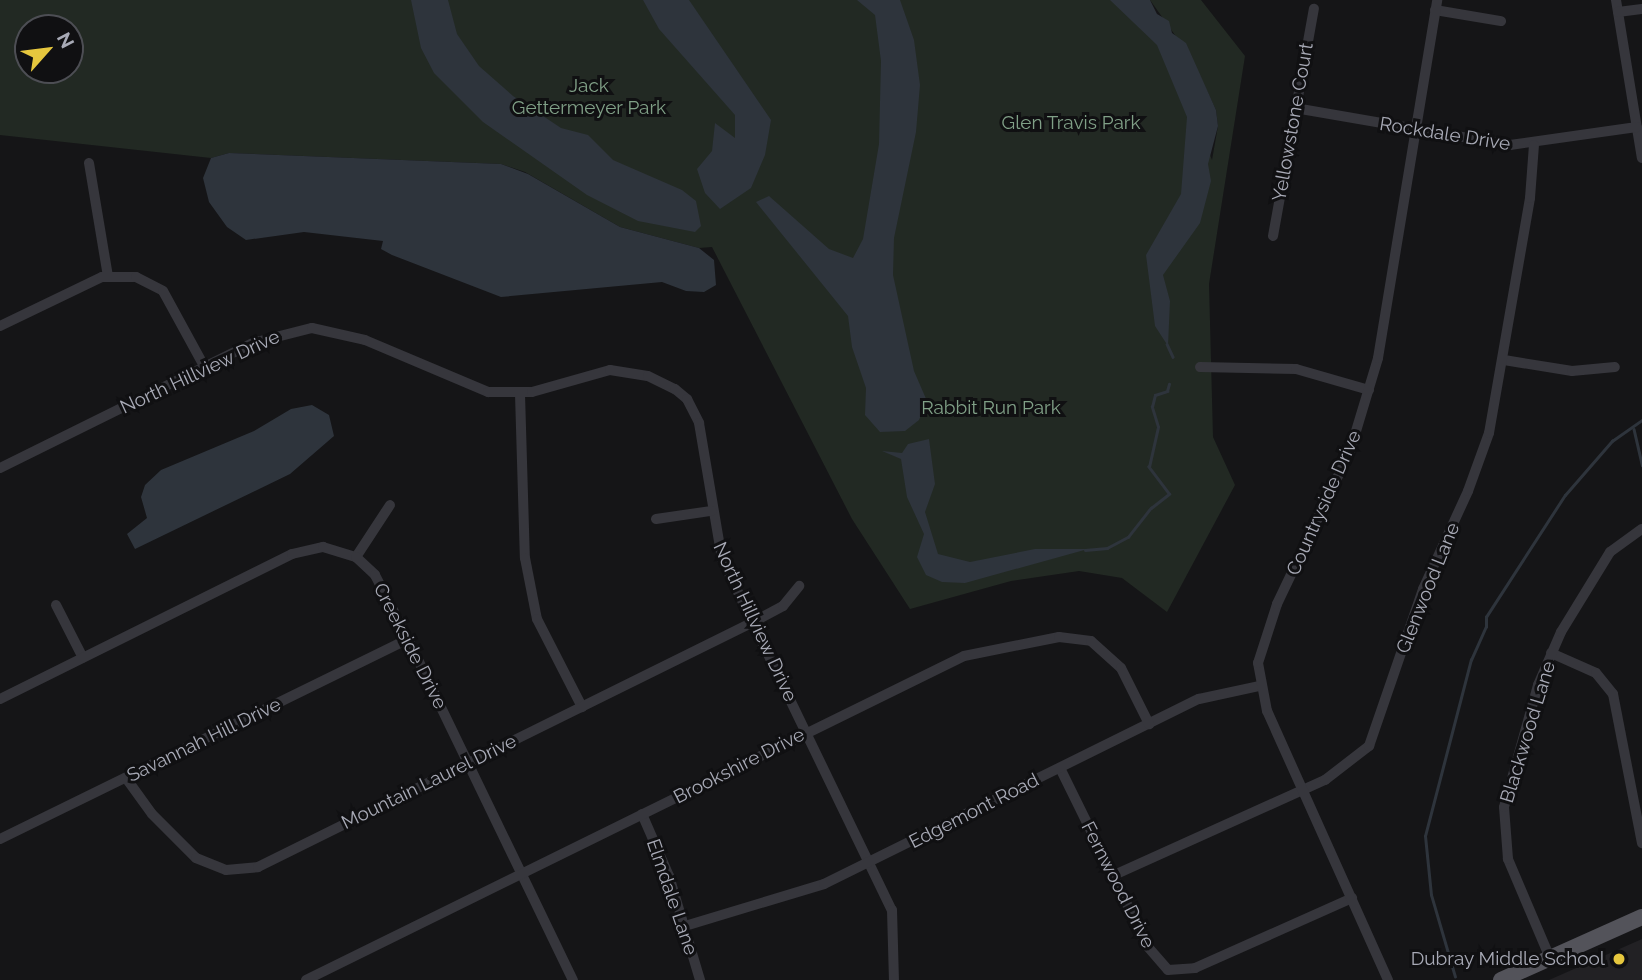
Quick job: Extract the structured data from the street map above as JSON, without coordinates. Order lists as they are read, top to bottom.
{
  "streets": {
    "street": [
      "Yellowstone Court",
      "Rockdale Drive",
      "North Hillview Drive",
      "Countryside Drive",
      "Glenwood Lane",
      "Creekside Drive",
      "Blackwood Lane",
      "Savannah Hill Drive",
      "Brookshire Drive",
      "Mountain Laurel Drive",
      "Edgemont Road",
      "Fernwood Drive",
      "Elmdale Lane"
    ]
  },
  "crossings": [
    ["Yellowstone Court", "Rockdale Drive"],
    ["Rockdale Drive", "Countryside Drive"],
    ["Rockdale Drive", "Glenwood Lane"],
    ["North Hillview Drive", "Brookshire Drive"],
    ["North Hillview Drive", "Mountain Laurel Drive"],
    ["North Hillview Drive", "Edgemont Road"],
    ["Countryside Drive", "Glenwood Lane"],
    ["Countryside Drive", "Edgemont Road"],
    ["Countryside Drive", "Fernwood Drive"],
    ["Glenwood Lane", "Fernwood Drive"],
    ["Creekside Drive", "Savannah Hill Drive"],
    ["Creekside Drive", "Brookshire Drive"],
    ["Creekside Drive", "Mountain Laurel Drive"],
    ["Savannah Hill Drive", "Mountain Laurel Drive"],
    ["Brookshire Drive", "Edgemont Road"],
    ["Brookshire Drive", "Elmdale Lane"],
    ["Edgemont Road", "Fernwood Drive"],
    ["Edgemont Road", "Elmdale Lane"]
  ],
  "parks": ["Jack Gettermeyer Park", "Glen Travis Park", "Rabbit Run Park"],
  "places": ["Dubray Middle School"],
  "north": "top right"
}
